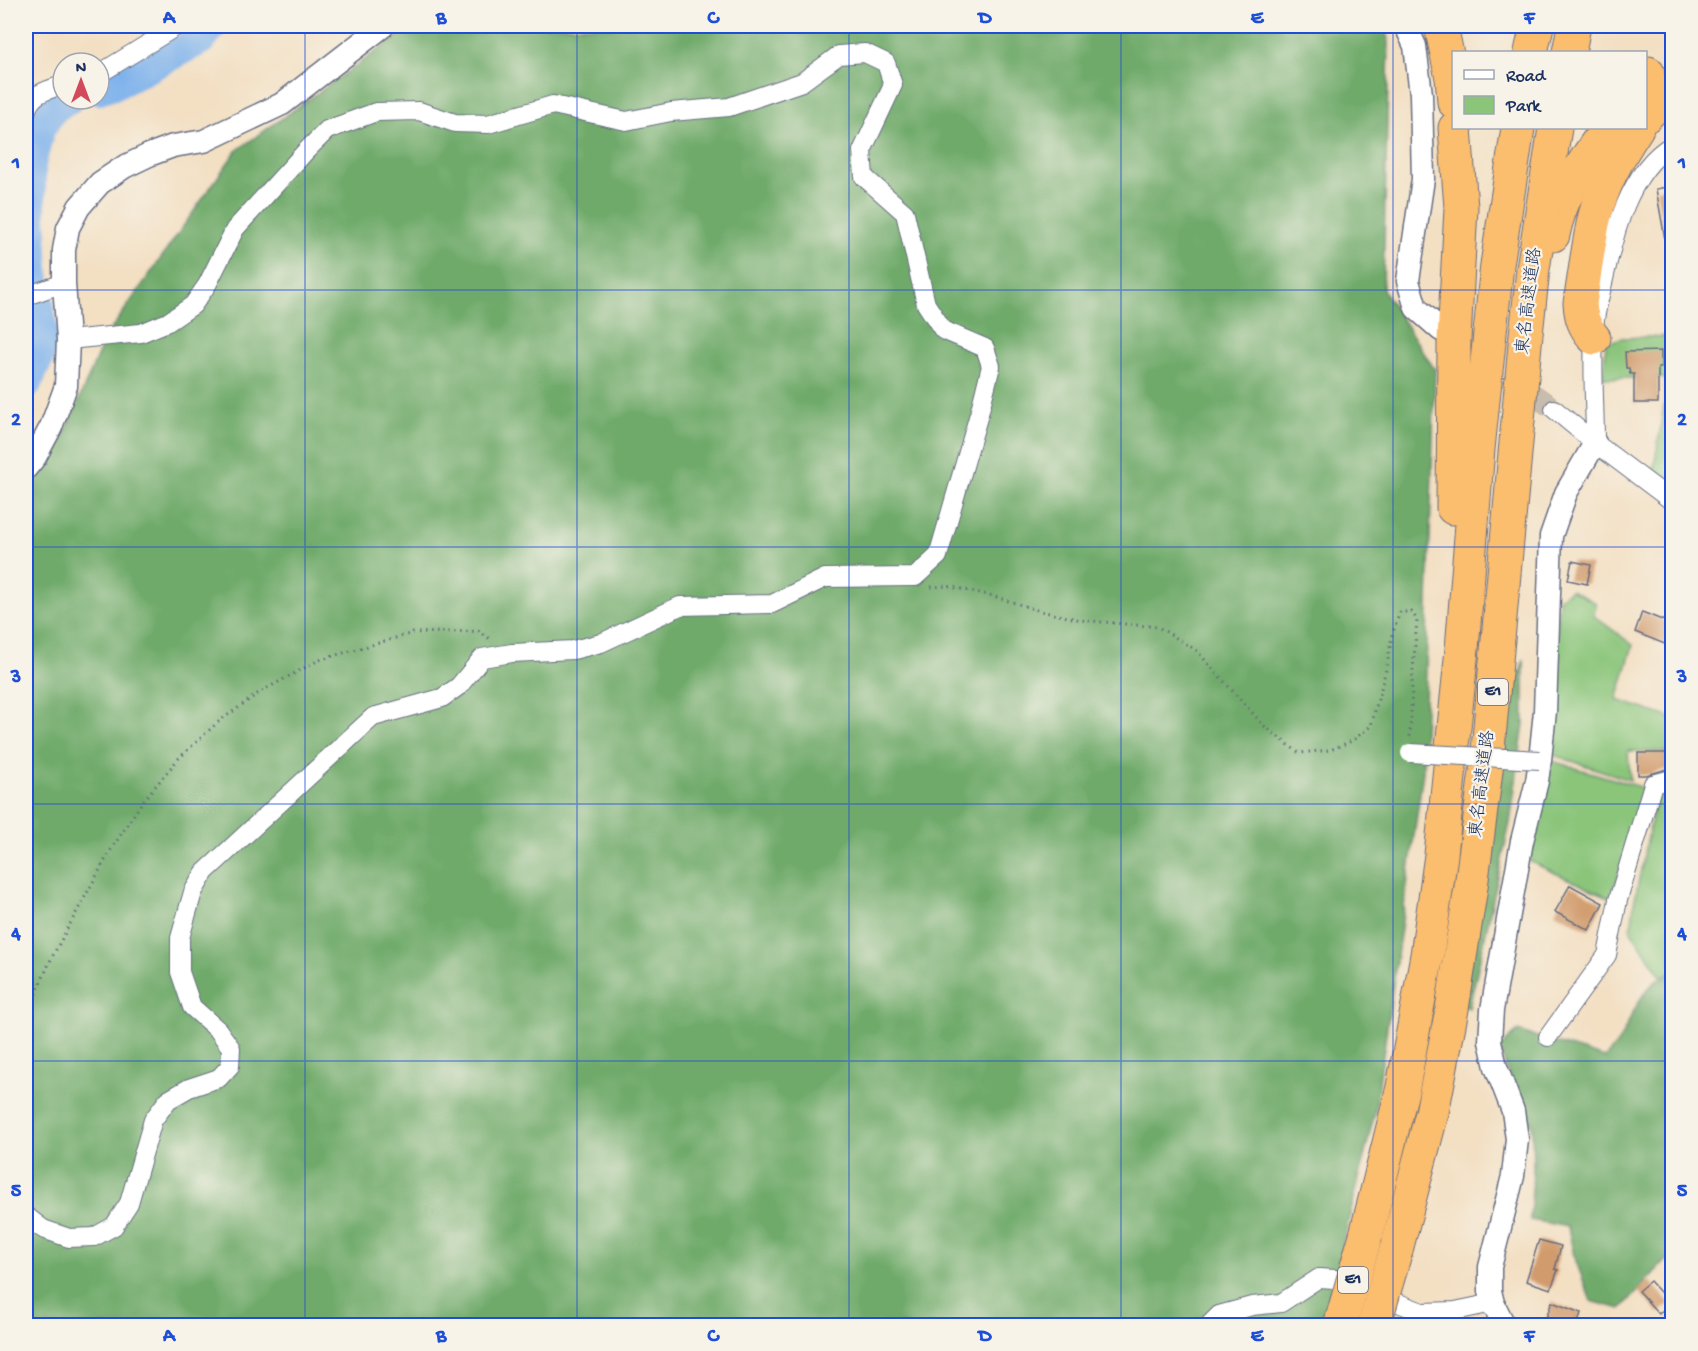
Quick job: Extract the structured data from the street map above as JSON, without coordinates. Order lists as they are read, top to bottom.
{
  "streets": {
    "highway": ["東名高速道路", "E1"]
  },
  "legend": ["Road", "Park"],
  "north": "top",
  "grid": {
    "columns": [
      "A",
      "B",
      "C",
      "D",
      "E",
      "F"
    ],
    "rows": [
      "1",
      "2",
      "3",
      "4",
      "5"
    ]
  }
}
